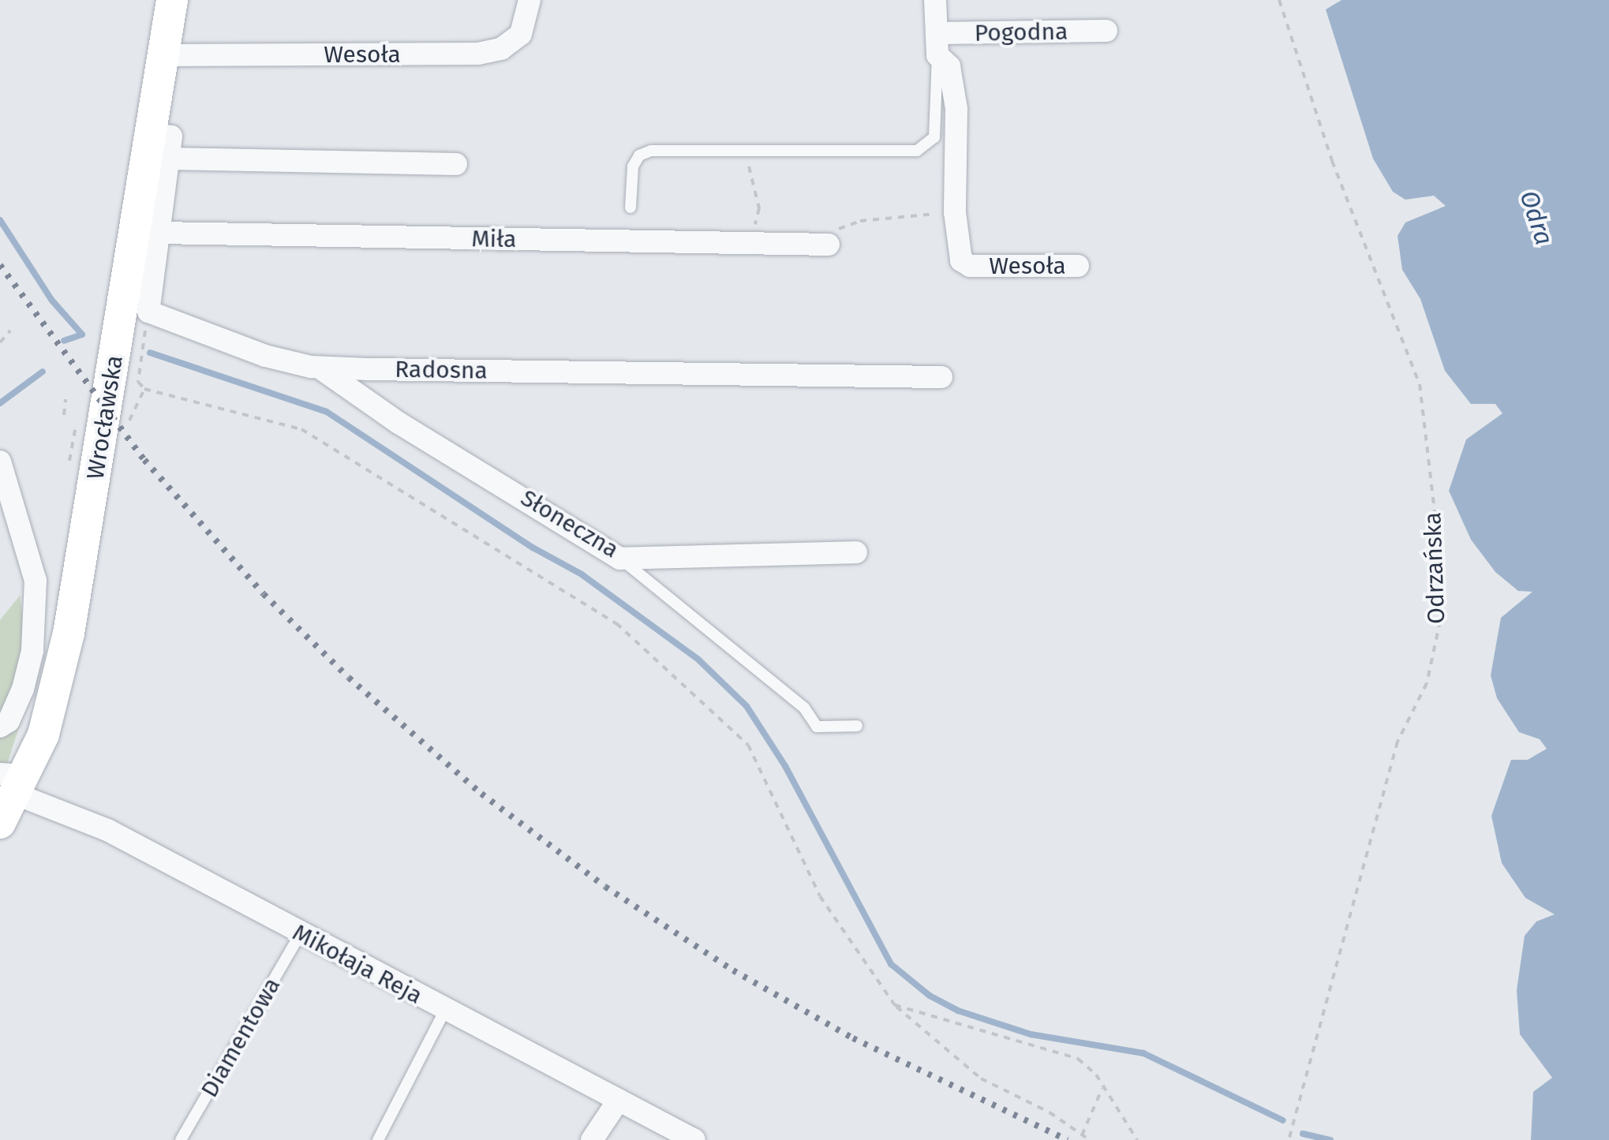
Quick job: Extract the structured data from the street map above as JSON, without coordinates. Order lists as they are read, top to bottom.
{
  "streets": {
    "main road": ["Wrocławska"],
    "street": [
      "Pogodna",
      "Wesoła",
      "Miła",
      "Radosna",
      "Słoneczna",
      "Mikołaja Reja"
    ],
    "lane": ["Diamentowa"],
    "path": ["Odrzańska"]
  },
  "crossings": [
    ["Pogodna", "Wesoła"],
    ["Wesoła", "Wrocławska"],
    ["Radosna", "Słoneczna"],
    ["Wrocławska", "Mikołaja Reja"],
    ["Mikołaja Reja", "Diamentowa"]
  ],
  "water": ["Odra"]
}
